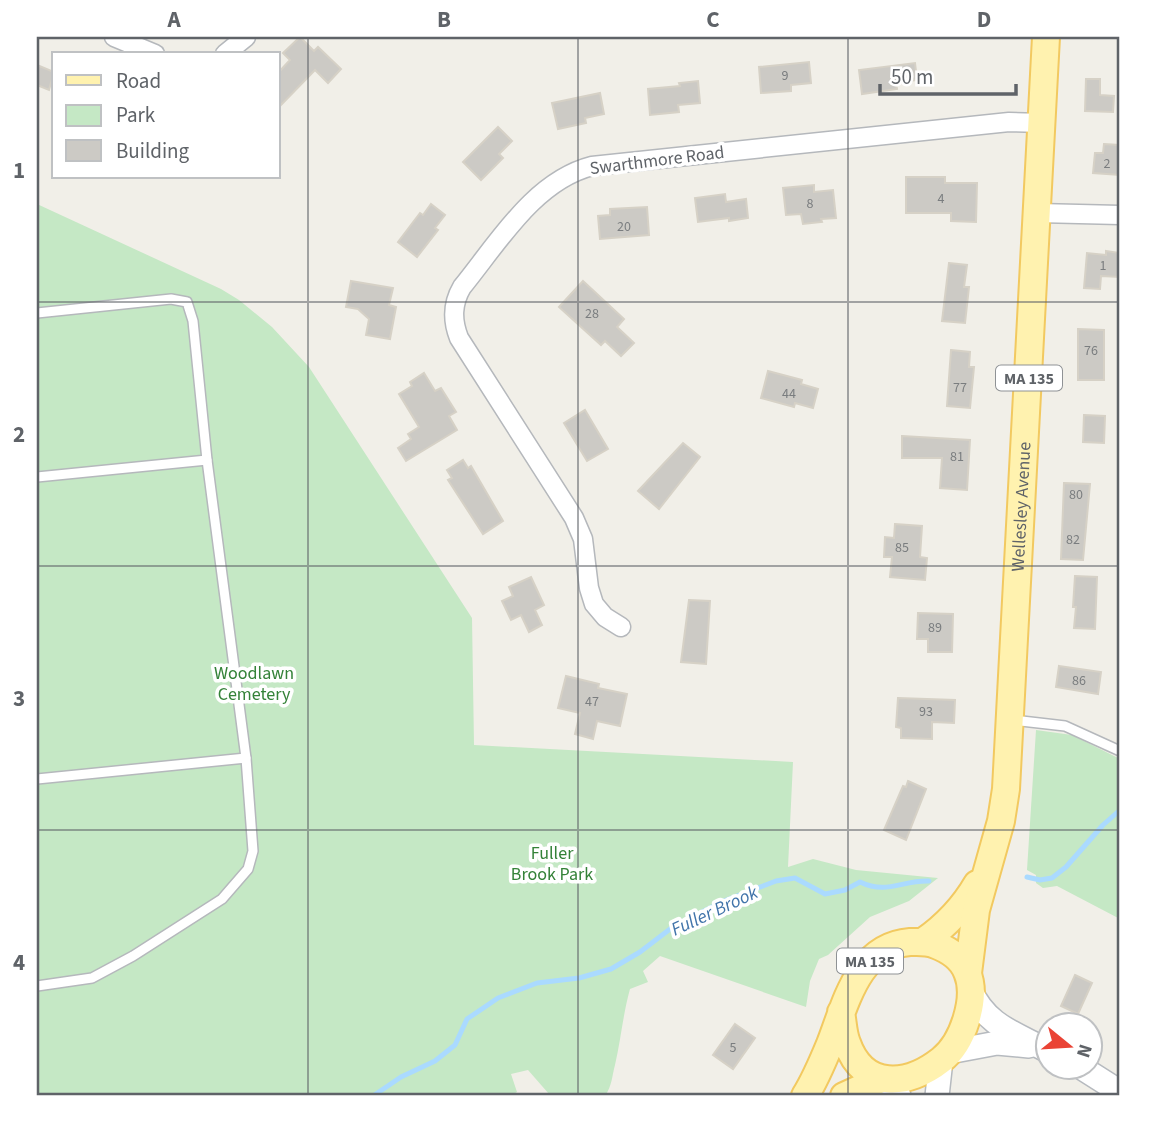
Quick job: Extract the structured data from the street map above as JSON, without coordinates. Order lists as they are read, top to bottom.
{
  "streets": {
    "main road": ["MA 135", "Wellesley Avenue"],
    "street": ["Swarthmore Road"]
  },
  "crossings": [
    ["Swarthmore Road", "Wellesley Avenue"],
    ["MA 135", "Wellesley Avenue"]
  ],
  "water": ["Fuller Brook"],
  "parks": ["Woodlawn Cemetery", "Fuller Brook Park"],
  "house_numbers": [
    "9",
    "2",
    "4",
    "8",
    "20",
    "1",
    "28",
    "76",
    "77",
    "44",
    "81",
    "80",
    "82",
    "85",
    "89",
    "86",
    "47",
    "93",
    "5"
  ],
  "legend": ["Road", "Park", "Building"],
  "scale_bar": "50 m",
  "north": "right",
  "grid": {
    "columns": [
      "A",
      "B",
      "C",
      "D"
    ],
    "rows": [
      "1",
      "2",
      "3",
      "4"
    ]
  }
}
